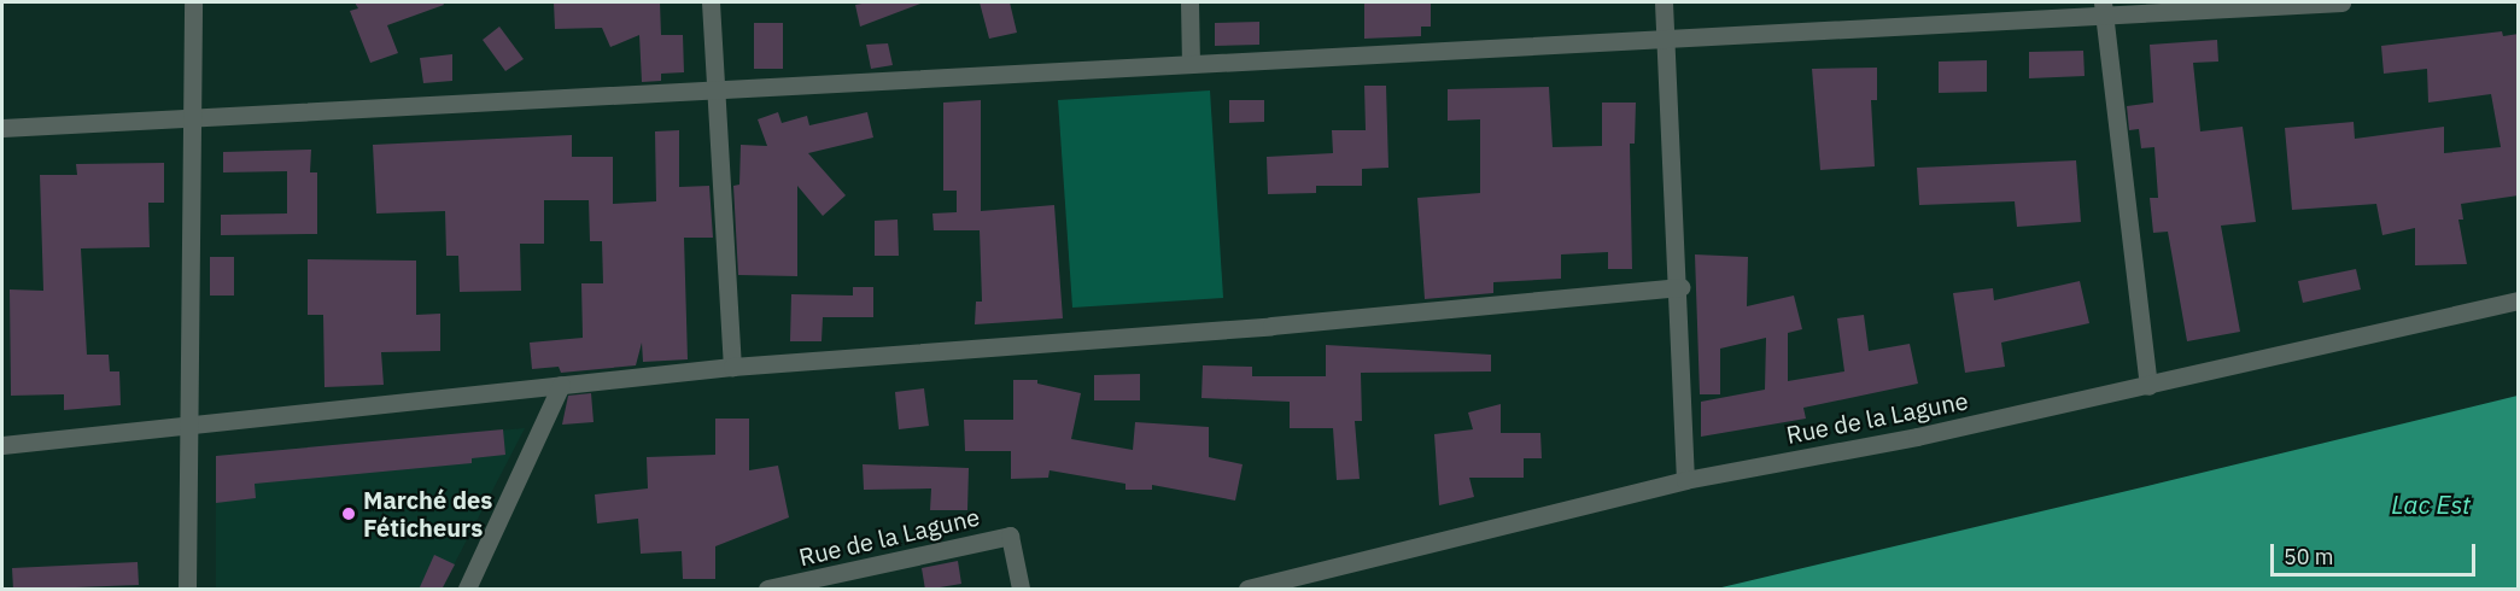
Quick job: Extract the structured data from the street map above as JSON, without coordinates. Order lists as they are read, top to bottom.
{
  "streets": {
    "street": ["Rue de la Lagune"]
  },
  "water": ["Lac Est"],
  "places": ["Marché des Féticheurs"],
  "scale_bar": "50 m"
}
